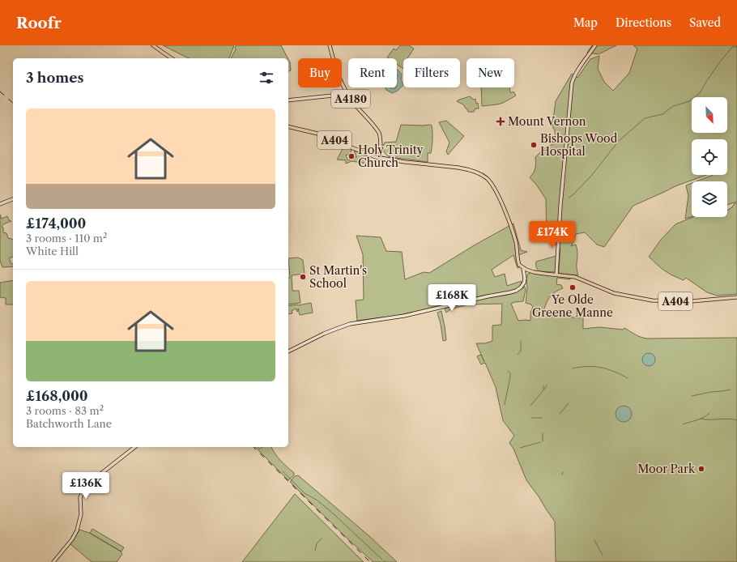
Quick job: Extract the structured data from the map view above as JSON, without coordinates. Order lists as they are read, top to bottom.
{
  "streets": {
    "main road": ["A4180", "A404"]
  },
  "crossings": [
    ["A4180", "A404"]
  ],
  "places": {
    "health": ["Mount Vernon"],
    "other": [
      "Bishops Wood Hospital",
      "Holy Trinity Church",
      "St Martin's School",
      "Ye Olde Greene Manne",
      "Moor Park"
    ]
  },
  "north": "bottom right",
  "page": {
    "header": "Roofr",
    "nav": ["Map", "Directions", "Saved"],
    "chip": [
      "Buy",
      "Rent",
      "Filters",
      "New"
    ],
    "heading": "3 homes",
    "list": [
      {
        "name": "£174,000",
        "note": "3 rooms · 110 m² · White Hill"
      },
      {
        "name": "£168,000",
        "note": "3 rooms · 83 m² · Batchworth Lane"
      }
    ],
    "price": ["£174K", "£168K", "£136K"]
  }
}
